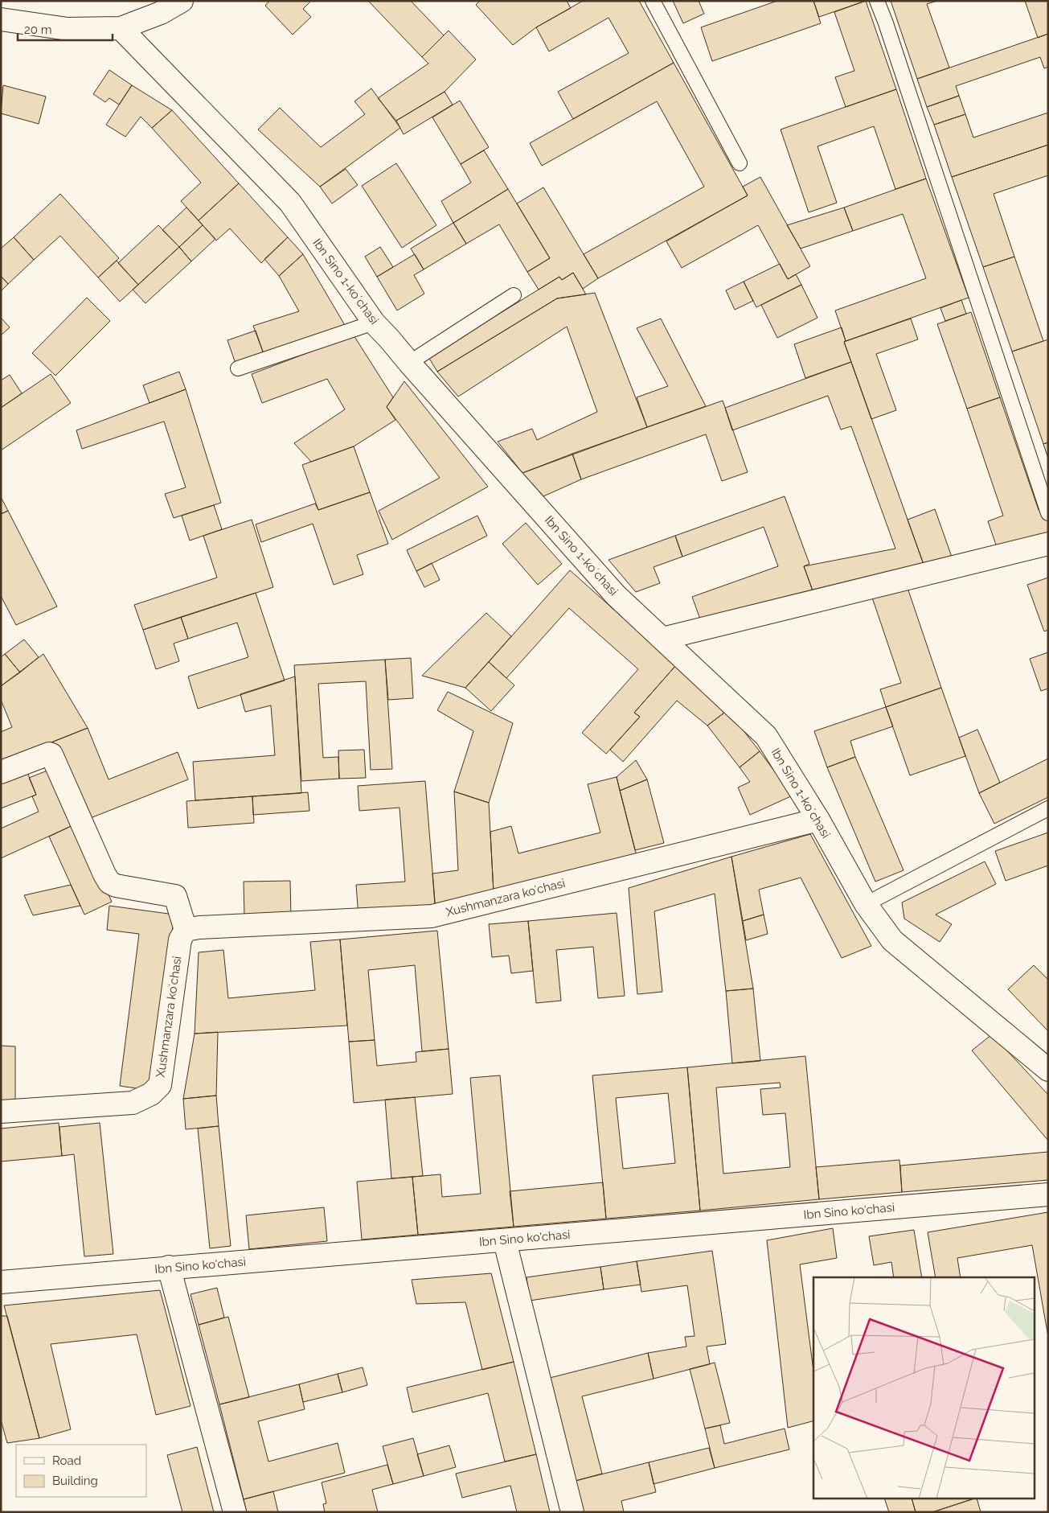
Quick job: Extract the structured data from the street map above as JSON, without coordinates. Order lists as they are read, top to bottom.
{
  "streets": {
    "street": ["Ibn Sino 1-koʼchasi", "Xushmanzara koʻchasi", "Ibn Sino ko'chasi"]
  },
  "crossings": [
    ["Ibn Sino 1-koʼchasi", "Xushmanzara koʻchasi"]
  ],
  "legend": ["Road", "Building"],
  "scale_bar": "20 m"
}
